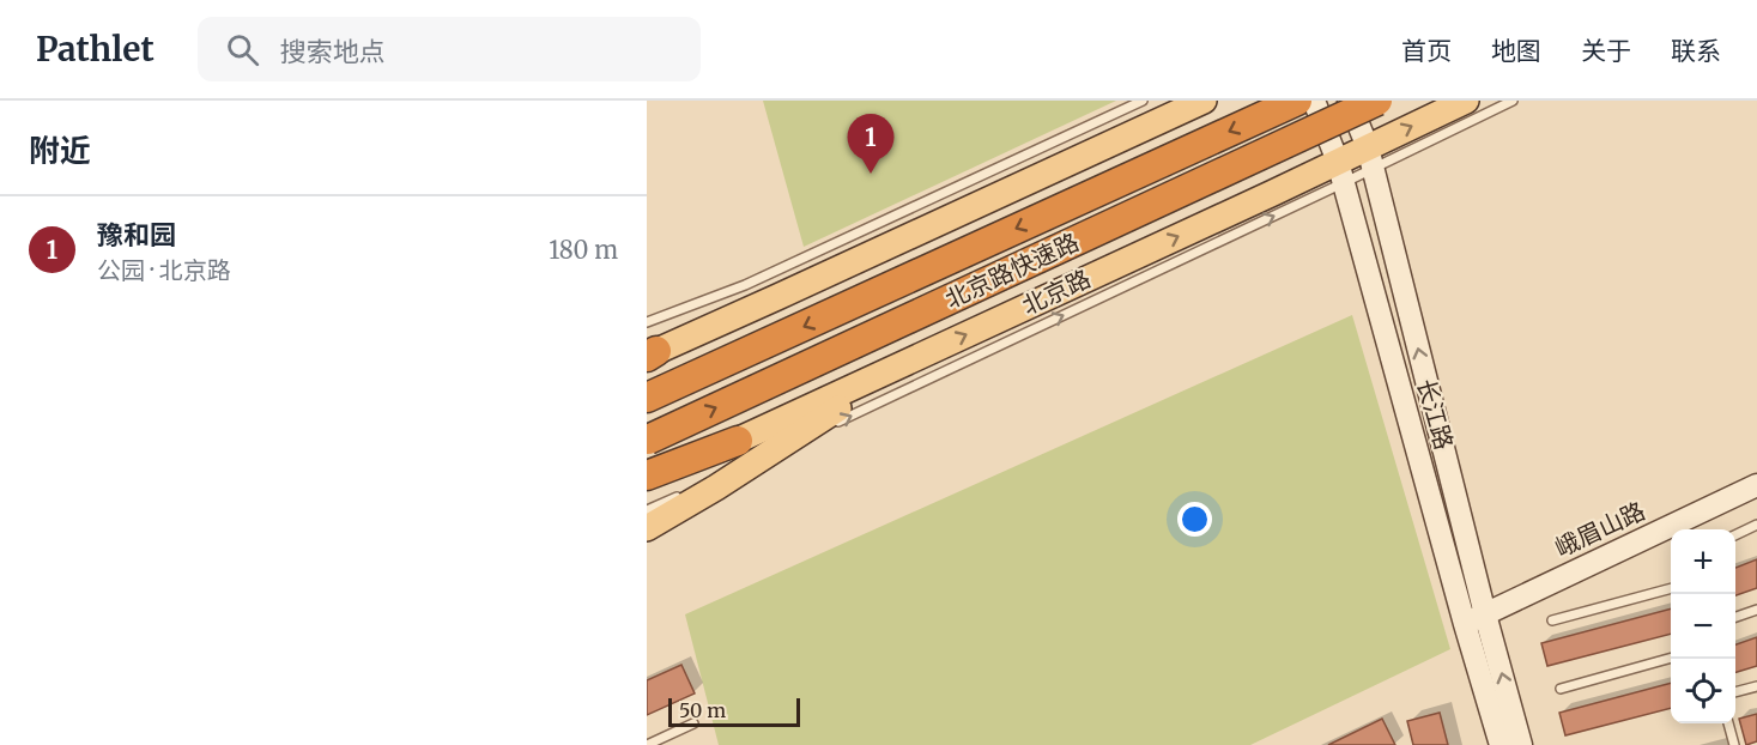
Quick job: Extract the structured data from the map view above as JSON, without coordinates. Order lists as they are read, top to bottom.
{
  "streets": {
    "highway": ["北京路快速路"],
    "main road": ["北京路"],
    "street": ["长江路", "峨眉山路"]
  },
  "crossings": [
    ["北京路", "长江路"],
    ["长江路", "峨眉山路"]
  ],
  "scale_bar": "50 m",
  "page": {
    "header": "Pathlet",
    "search": "搜索地点",
    "nav": [
      "首页",
      "地图",
      "关于",
      "联系"
    ],
    "heading": "附近",
    "pins": "1",
    "list": [
      {
        "mark": "1",
        "name": "豫和园",
        "note": "公园 · 北京路",
        "value": "180 m"
      }
    ],
    "map_buttons": ["+", "−"],
    "scale": "50 m"
  }
}
